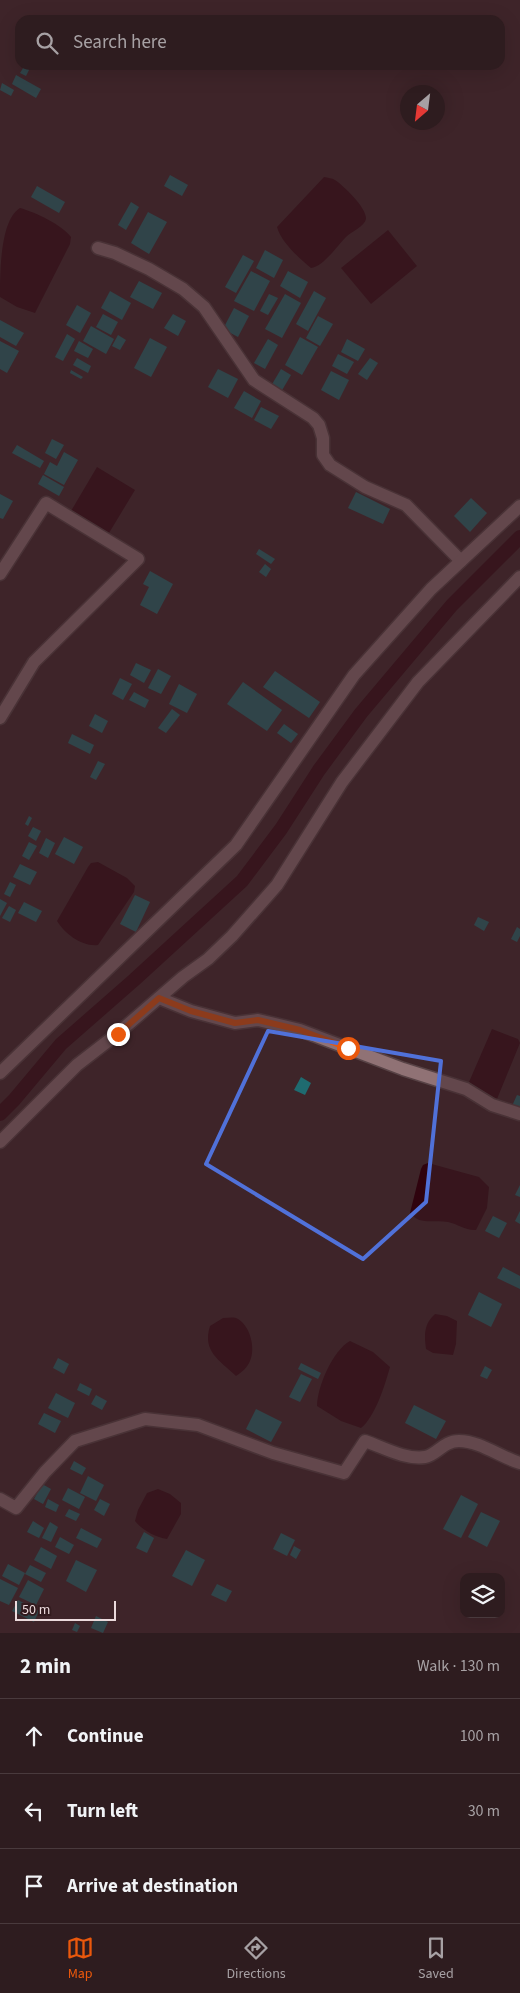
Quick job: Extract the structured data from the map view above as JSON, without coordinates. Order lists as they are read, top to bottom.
{
  "scale_bar": "50 m",
  "north": "bottom left",
  "page": {
    "search": "Search here",
    "scale": "50 m",
    "heading": ["2 min", "Walk · 130 m"],
    "list": [
      ["Continue", "100 m"],
      ["Turn left", "30 m"],
      "Arrive at destination"
    ],
    "nav": ["Map", "Directions", "Saved"]
  }
}
